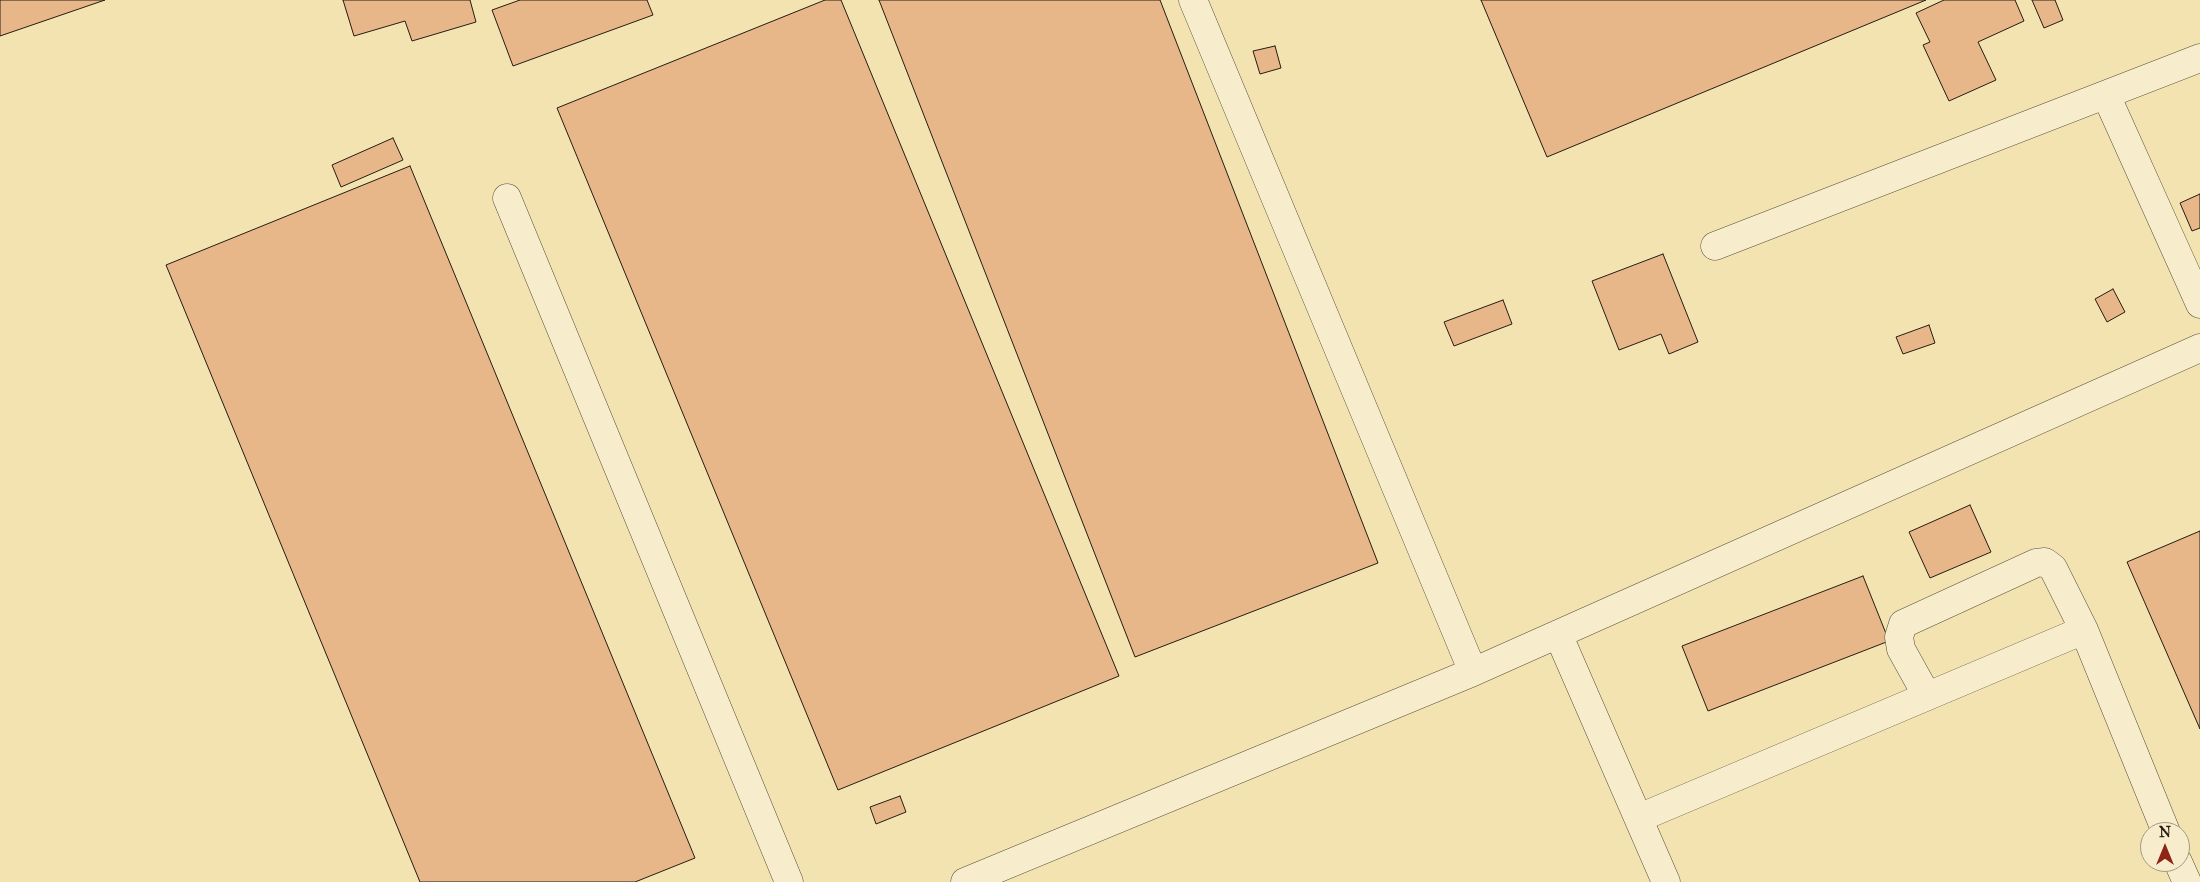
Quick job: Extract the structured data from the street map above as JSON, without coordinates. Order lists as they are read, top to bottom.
{
  "north": "top"
}
